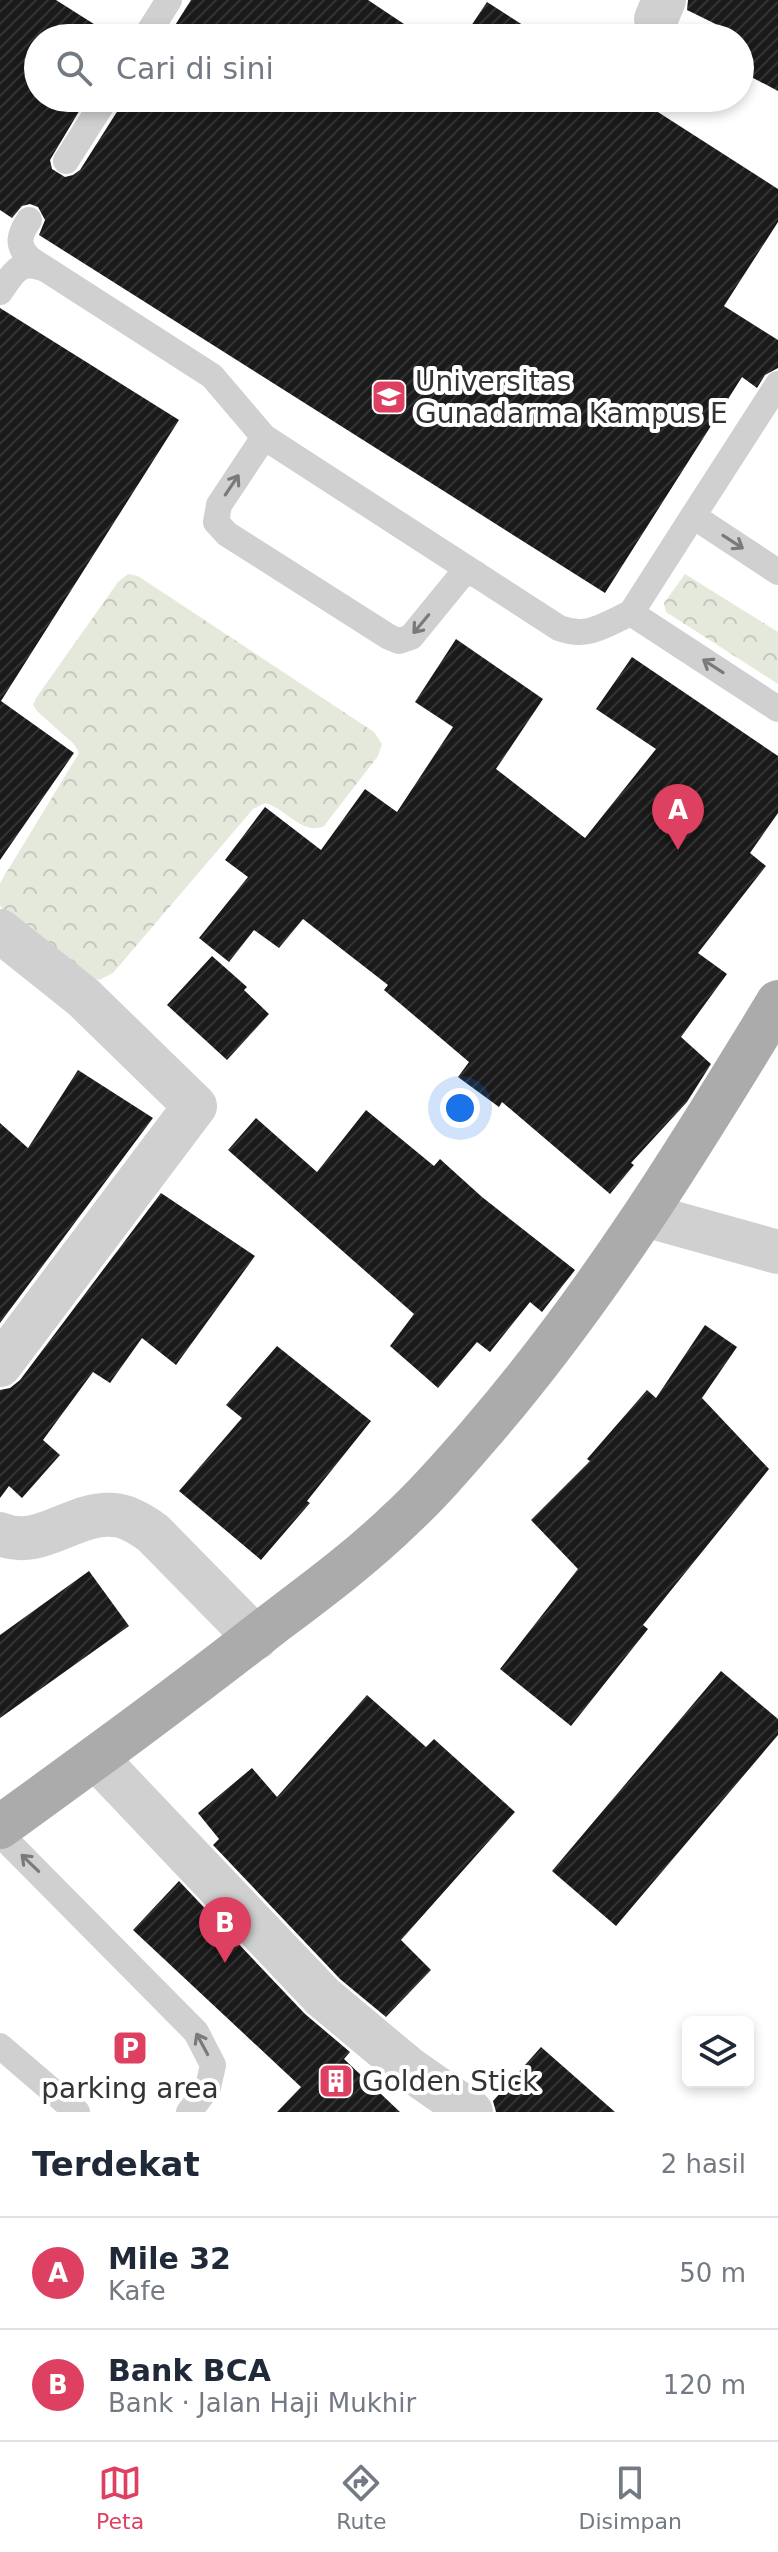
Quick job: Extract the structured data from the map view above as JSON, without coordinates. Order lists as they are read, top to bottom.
{
  "places": {
    "school or university": ["Universitas Gunadarma Kampus E"],
    "parking": ["parking area"],
    "building": ["Golden Stick"]
  },
  "page": {
    "search": "Cari di sini",
    "pins": ["A", "B"],
    "heading": ["Terdekat", "2 hasil"],
    "list": [
      {
        "mark": "A",
        "name": "Mile 32",
        "note": "Kafe",
        "value": "50 m"
      },
      {
        "mark": "B",
        "name": "Bank BCA",
        "note": "Bank · Jalan Haji Mukhir",
        "value": "120 m"
      }
    ],
    "nav": ["Peta", "Rute", "Disimpan"]
  }
}
